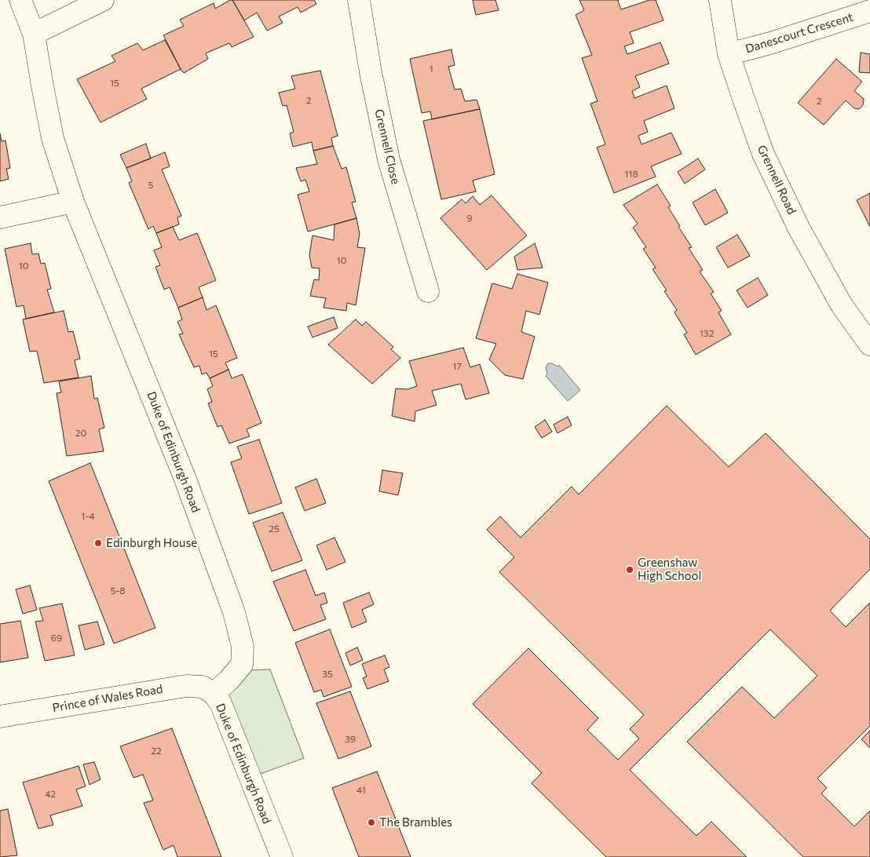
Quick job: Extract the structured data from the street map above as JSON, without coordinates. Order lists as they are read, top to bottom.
{
  "streets": {
    "street": [
      "Danescourt Crescent",
      "Grennell Close",
      "Grennell Road",
      "Duke of Edinburgh Road",
      "Prince of Wales Road"
    ]
  },
  "crossings": [
    ["Danescourt Crescent", "Grennell Road"],
    ["Duke of Edinburgh Road", "Prince of Wales Road"]
  ],
  "places": ["Edinburgh House", "Greenshaw High School", "The Brambles"],
  "house_numbers": [
    "1",
    "15",
    "2",
    "2",
    "118",
    "5",
    "9",
    "10",
    "10",
    "132",
    "15",
    "17",
    "20",
    "1-4",
    "25",
    "5-8",
    "69",
    "35",
    "39",
    "22",
    "41",
    "42"
  ]
}
